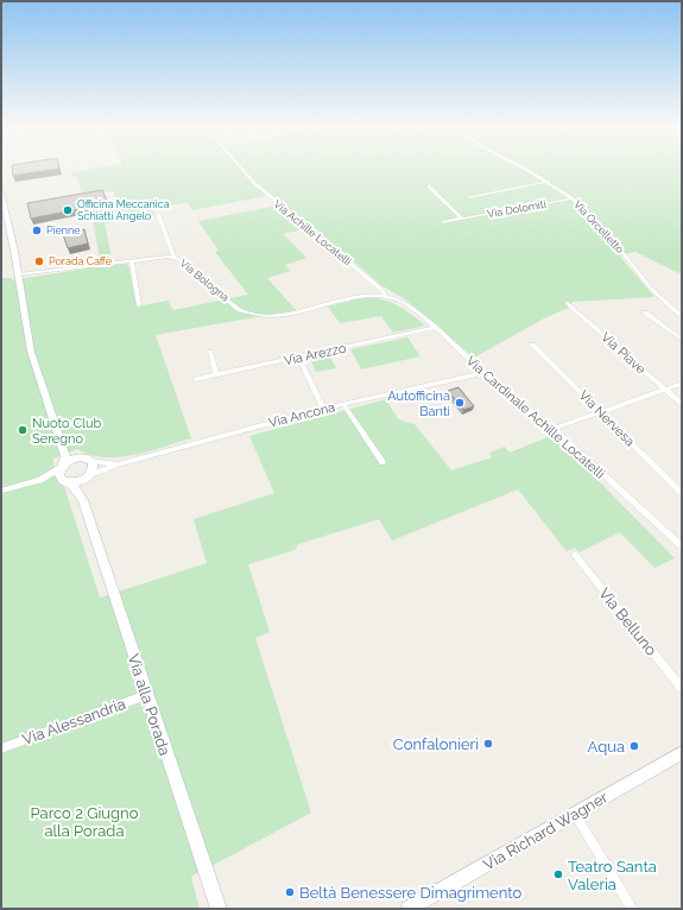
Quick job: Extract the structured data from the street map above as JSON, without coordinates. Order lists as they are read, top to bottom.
{
  "streets": {
    "street": [
      "Via Dolomiti",
      "Via Orcelletto",
      "Via Achille Locatelli",
      "Via Bologna",
      "Via Piave",
      "Via Arezzo",
      "Via Ancona",
      "Via Cardinale Achille Locatelli",
      "Via Nervesa",
      "Via Belluno",
      "Via alla Porada",
      "Via Alessandria",
      "Via Richard Wagner"
    ]
  },
  "crossings": [
    ["Via Dolomiti", "Via Orcelletto"],
    ["Via Achille Locatelli", "Via Bologna"],
    ["Via Achille Locatelli", "Via Cardinale Achille Locatelli"],
    ["Via Bologna", "Via Cardinale Achille Locatelli"],
    ["Via Arezzo", "Via Cardinale Achille Locatelli"],
    ["Via Ancona", "Via Cardinale Achille Locatelli"],
    ["Via Ancona", "Via alla Porada"],
    ["Via alla Porada", "Via Alessandria"]
  ],
  "parks": ["Parco 2 Giugno alla Porada"],
  "places": [
    "Officina Meccanica Schiatti Angelo",
    "Pienne",
    "Porada Caffè",
    "Autofficina Banti",
    "Nuoto Club Seregno",
    "Confalonieri",
    "Aqua",
    "Teatro Santa Valeria",
    "Beltà Benessere Dimagrimento"
  ]
}
